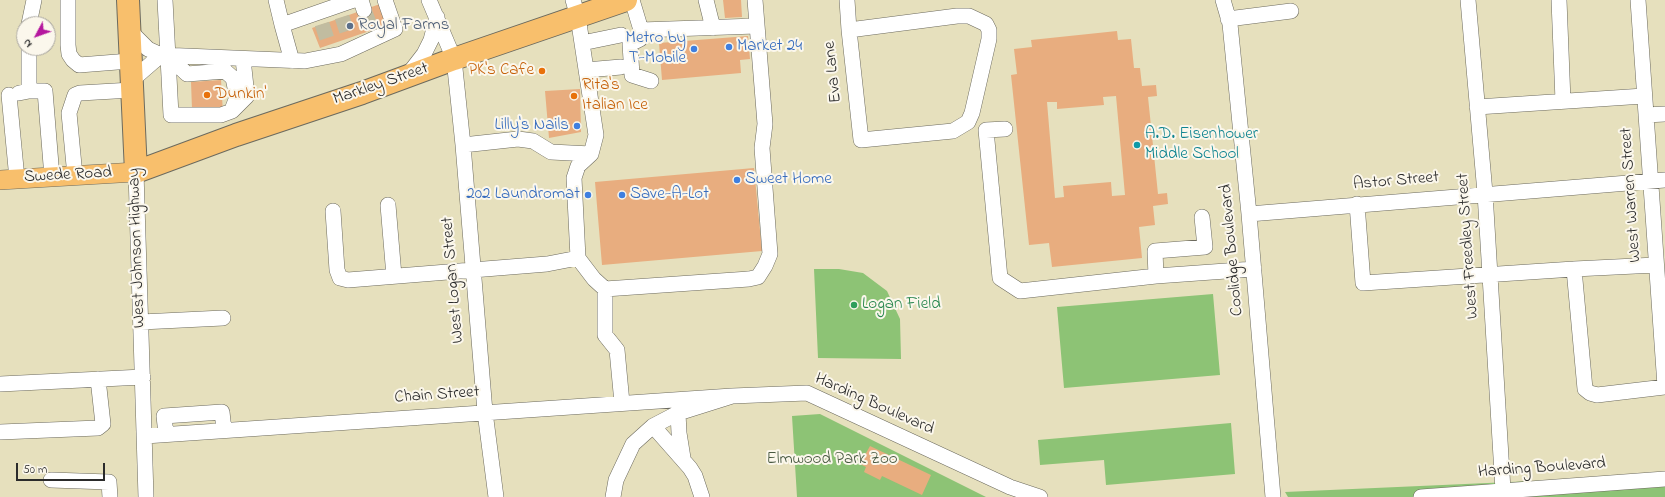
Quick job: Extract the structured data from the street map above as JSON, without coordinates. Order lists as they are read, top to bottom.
{
  "streets": {
    "highway": ["Markley Street", "West Johnson Highway"],
    "main road": ["Swede Road"],
    "street": [
      "Eva Lane",
      "Astor Street",
      "West Warren Street",
      "West Freedley Street",
      "Coolidge Boulevard",
      "West Logan Street",
      "Chain Street",
      "Harding Boulevard"
    ]
  },
  "crossings": [
    ["Markley Street", "Swede Road"],
    ["Markley Street", "West Johnson Highway"],
    ["Markley Street", "West Logan Street"],
    ["Swede Road", "West Johnson Highway"],
    ["Astor Street", "West Warren Street"],
    ["Astor Street", "West Freedley Street"],
    ["Astor Street", "Coolidge Boulevard"],
    ["West Freedley Street", "Harding Boulevard"],
    ["West Johnson Highway", "Chain Street"],
    ["West Logan Street", "Chain Street"],
    ["Chain Street", "Harding Boulevard"]
  ],
  "parks": ["Elmwood Park Zoo"],
  "places": [
    "Royal Farms",
    "Market 24",
    "Metro by T-Mobile",
    "PK's Cafe",
    "Dunkin'",
    "Rita's Italian Ice",
    "Lilly's Nails",
    "A.D. Eisenhower Middle School",
    "Sweet Home",
    "202 Laundromat",
    "Save-A-Lot",
    "Logan Field"
  ],
  "scale_bar": "50 m",
  "north": "bottom left"
}
